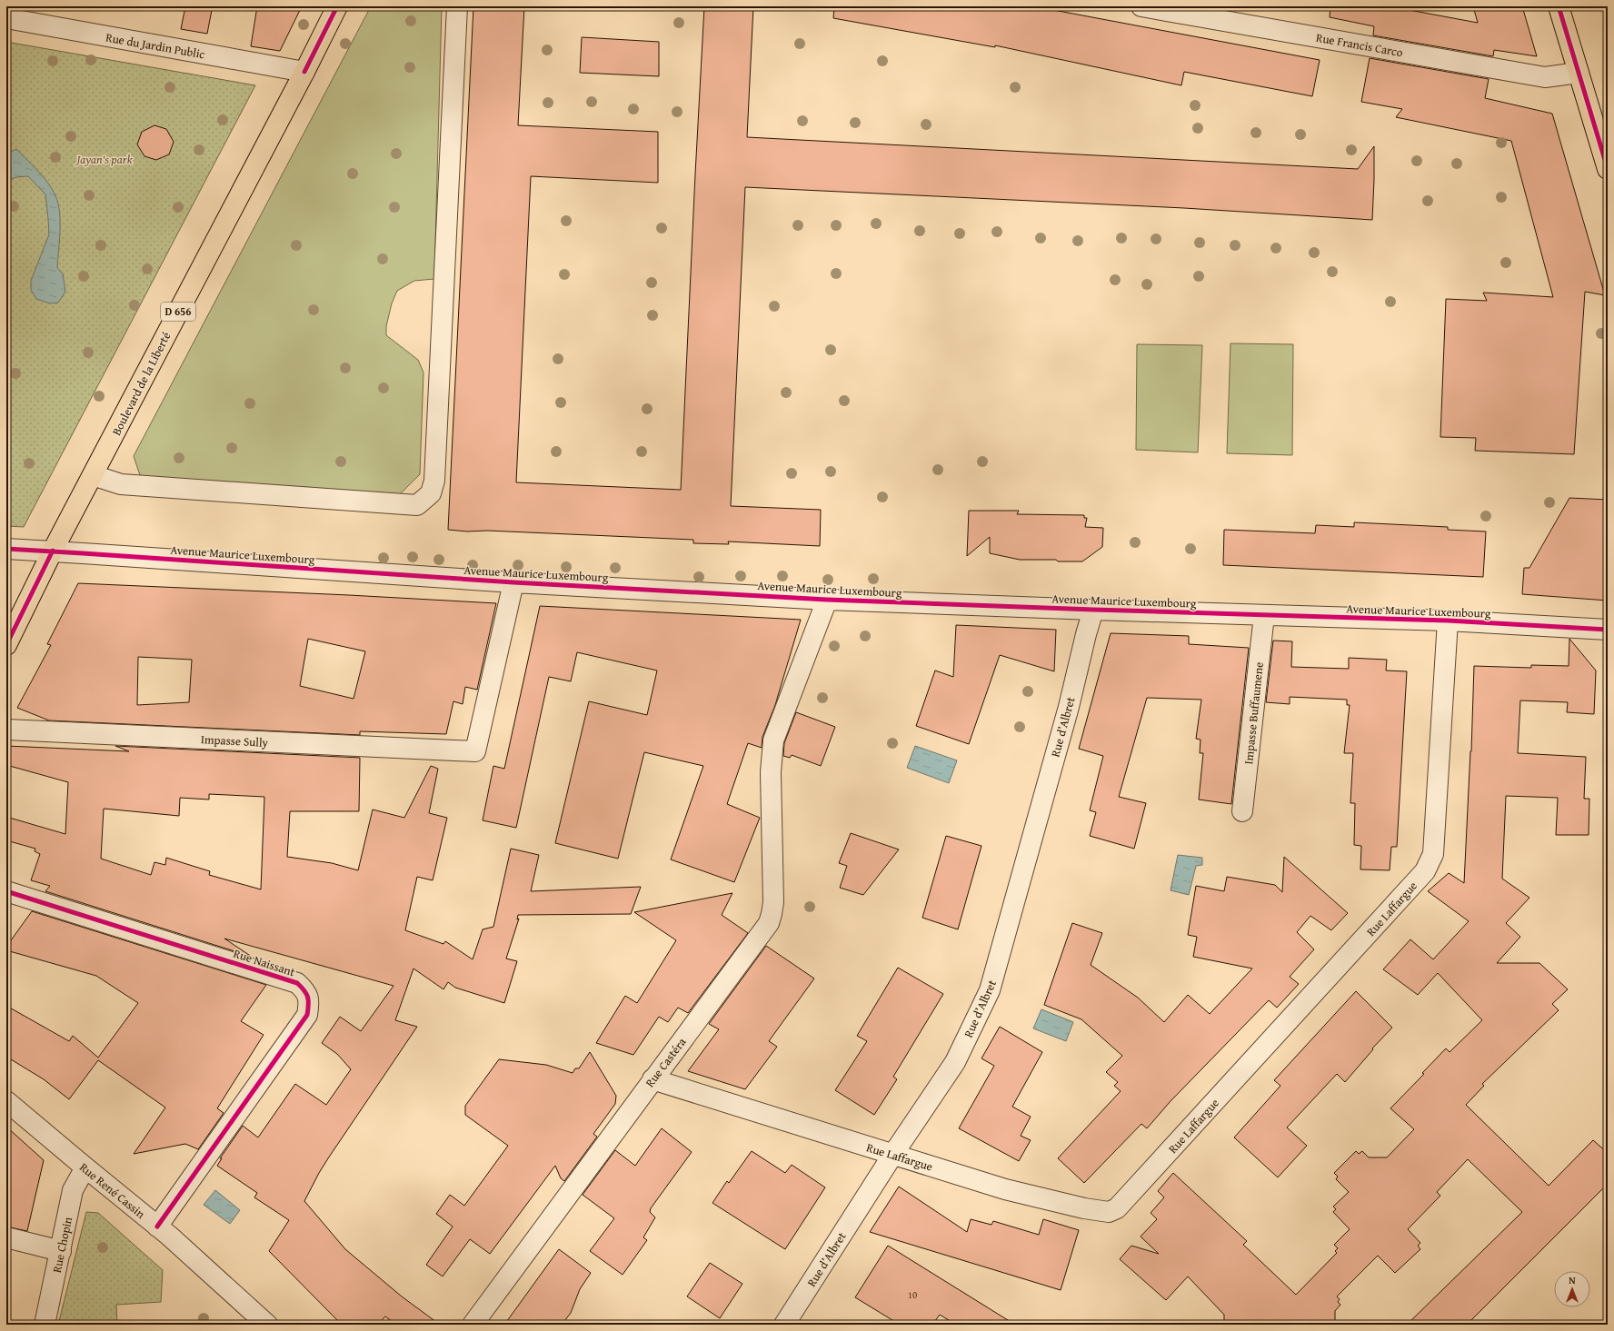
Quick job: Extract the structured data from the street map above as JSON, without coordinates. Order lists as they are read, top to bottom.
{
  "streets": {
    "main road": ["D 656", "Boulevard de la Liberté"],
    "street": [
      "Rue Francis Carco",
      "Rue du Jardin Public",
      "Avenue Maurice Luxembourg",
      "Impasse Buffaumene",
      "Rue d’Albret",
      "Impasse Sully",
      "Rue Laffargue",
      "Rue Naissant",
      "Rue Castéra",
      "Rue René Cassin",
      "Rue Chopin"
    ]
  },
  "crossings": [
    ["Rue du Jardin Public", "Boulevard de la Liberté"],
    ["Boulevard de la Liberté", "Avenue Maurice Luxembourg"],
    ["Avenue Maurice Luxembourg", "Impasse Buffaumene"],
    ["Avenue Maurice Luxembourg", "Rue d’Albret"],
    ["Avenue Maurice Luxembourg", "Impasse Sully"],
    ["Avenue Maurice Luxembourg", "Rue Laffargue"],
    ["Avenue Maurice Luxembourg", "Rue Castéra"],
    ["Rue d’Albret", "Rue Laffargue"],
    ["Rue Laffargue", "Rue Castéra"],
    ["Rue Naissant", "Rue René Cassin"],
    ["Rue René Cassin", "Rue Chopin"]
  ],
  "parks": ["Jayan's park"],
  "house_numbers": ["10"],
  "north": "top"
}
